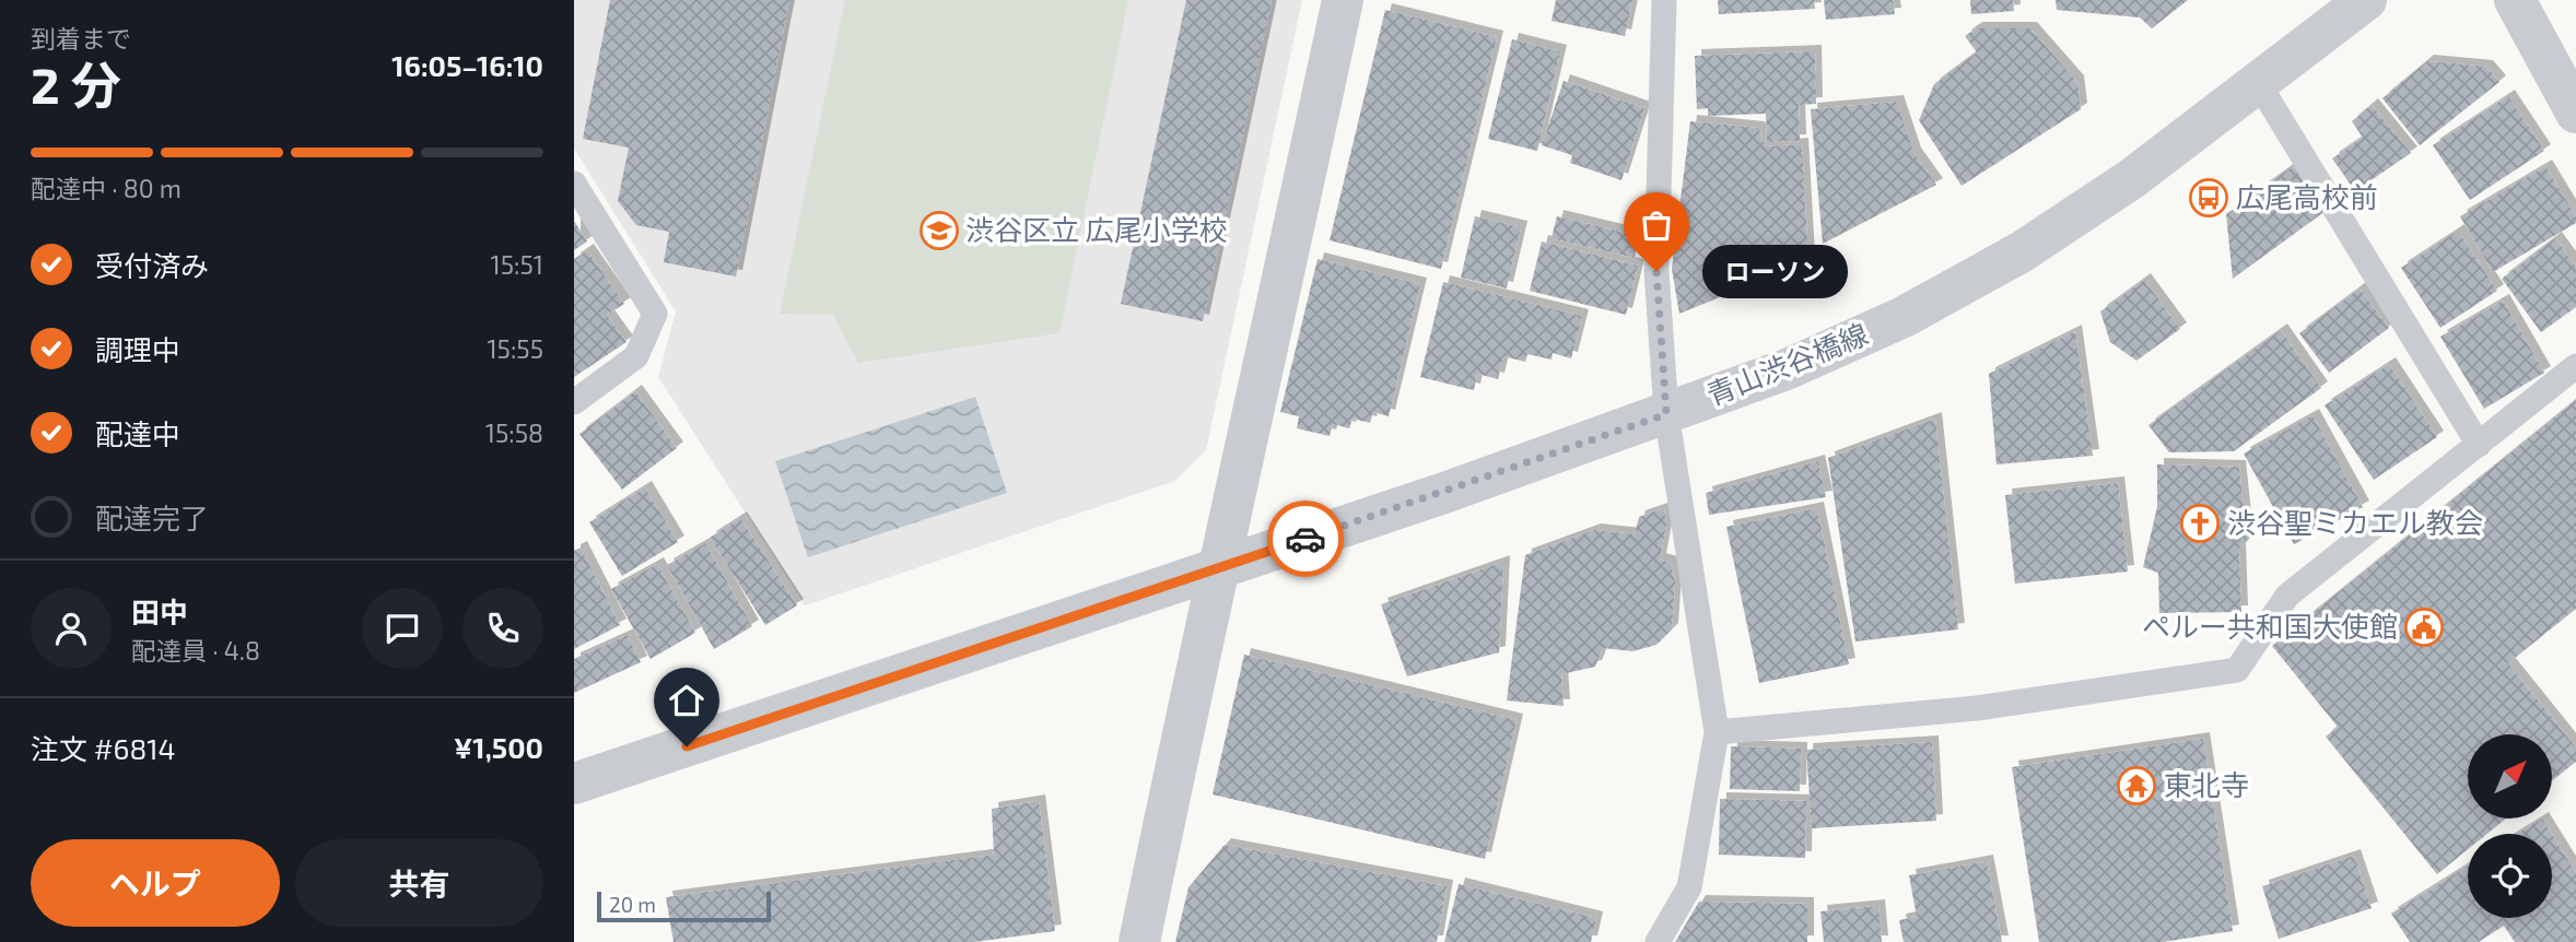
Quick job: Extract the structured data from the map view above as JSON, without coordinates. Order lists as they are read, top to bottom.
{
  "streets": {
    "street": ["青山渋谷橋線"]
  },
  "places": {
    "bus stop": ["広尾高校前"],
    "school or university": ["渋谷区立 広尾小学校"],
    "other": ["ローソン"],
    "church": ["渋谷聖ミカエル教会"],
    "public building": ["ペルー共和国大使館"],
    "temple": ["東北寺"]
  },
  "scale_bar": "20 m",
  "north": "top right",
  "page": {
    "heading": ["2 分", "到着まで", "16:05–16:10"],
    "panel": [
      "田中",
      "配達員 · 4.8",
      "注文 #6814",
      "¥1,500"
    ],
    "bar": "配達中 · 80 m",
    "list": [
      ["受付済み", "15:51"],
      ["調理中", "15:55"],
      ["配達中", "15:58"],
      "配達完了"
    ],
    "bubble": "ローソン",
    "buttons": ["ヘルプ", "共有"],
    "scale": "20 m"
  }
}
